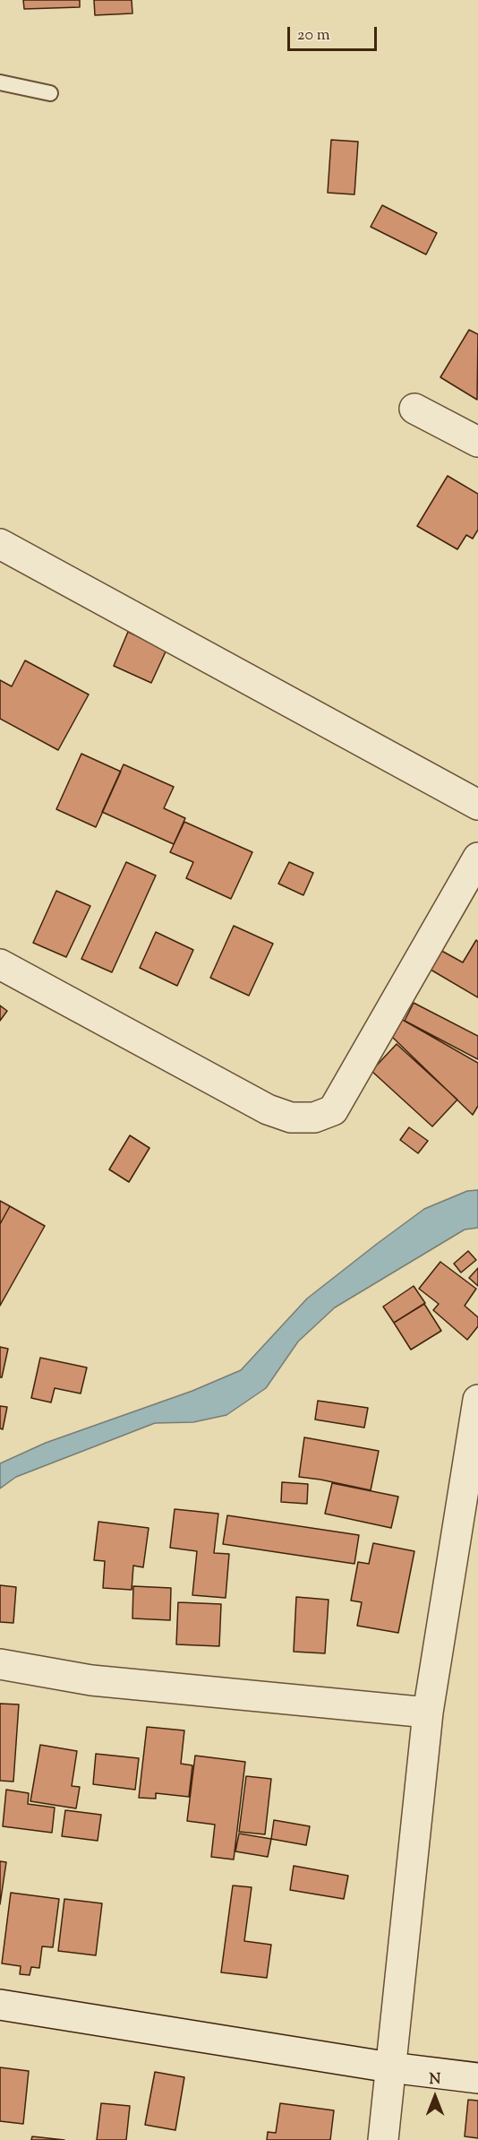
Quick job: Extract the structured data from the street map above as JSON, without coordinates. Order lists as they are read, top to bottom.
{
  "scale_bar": "20 m",
  "north": "top"
}
